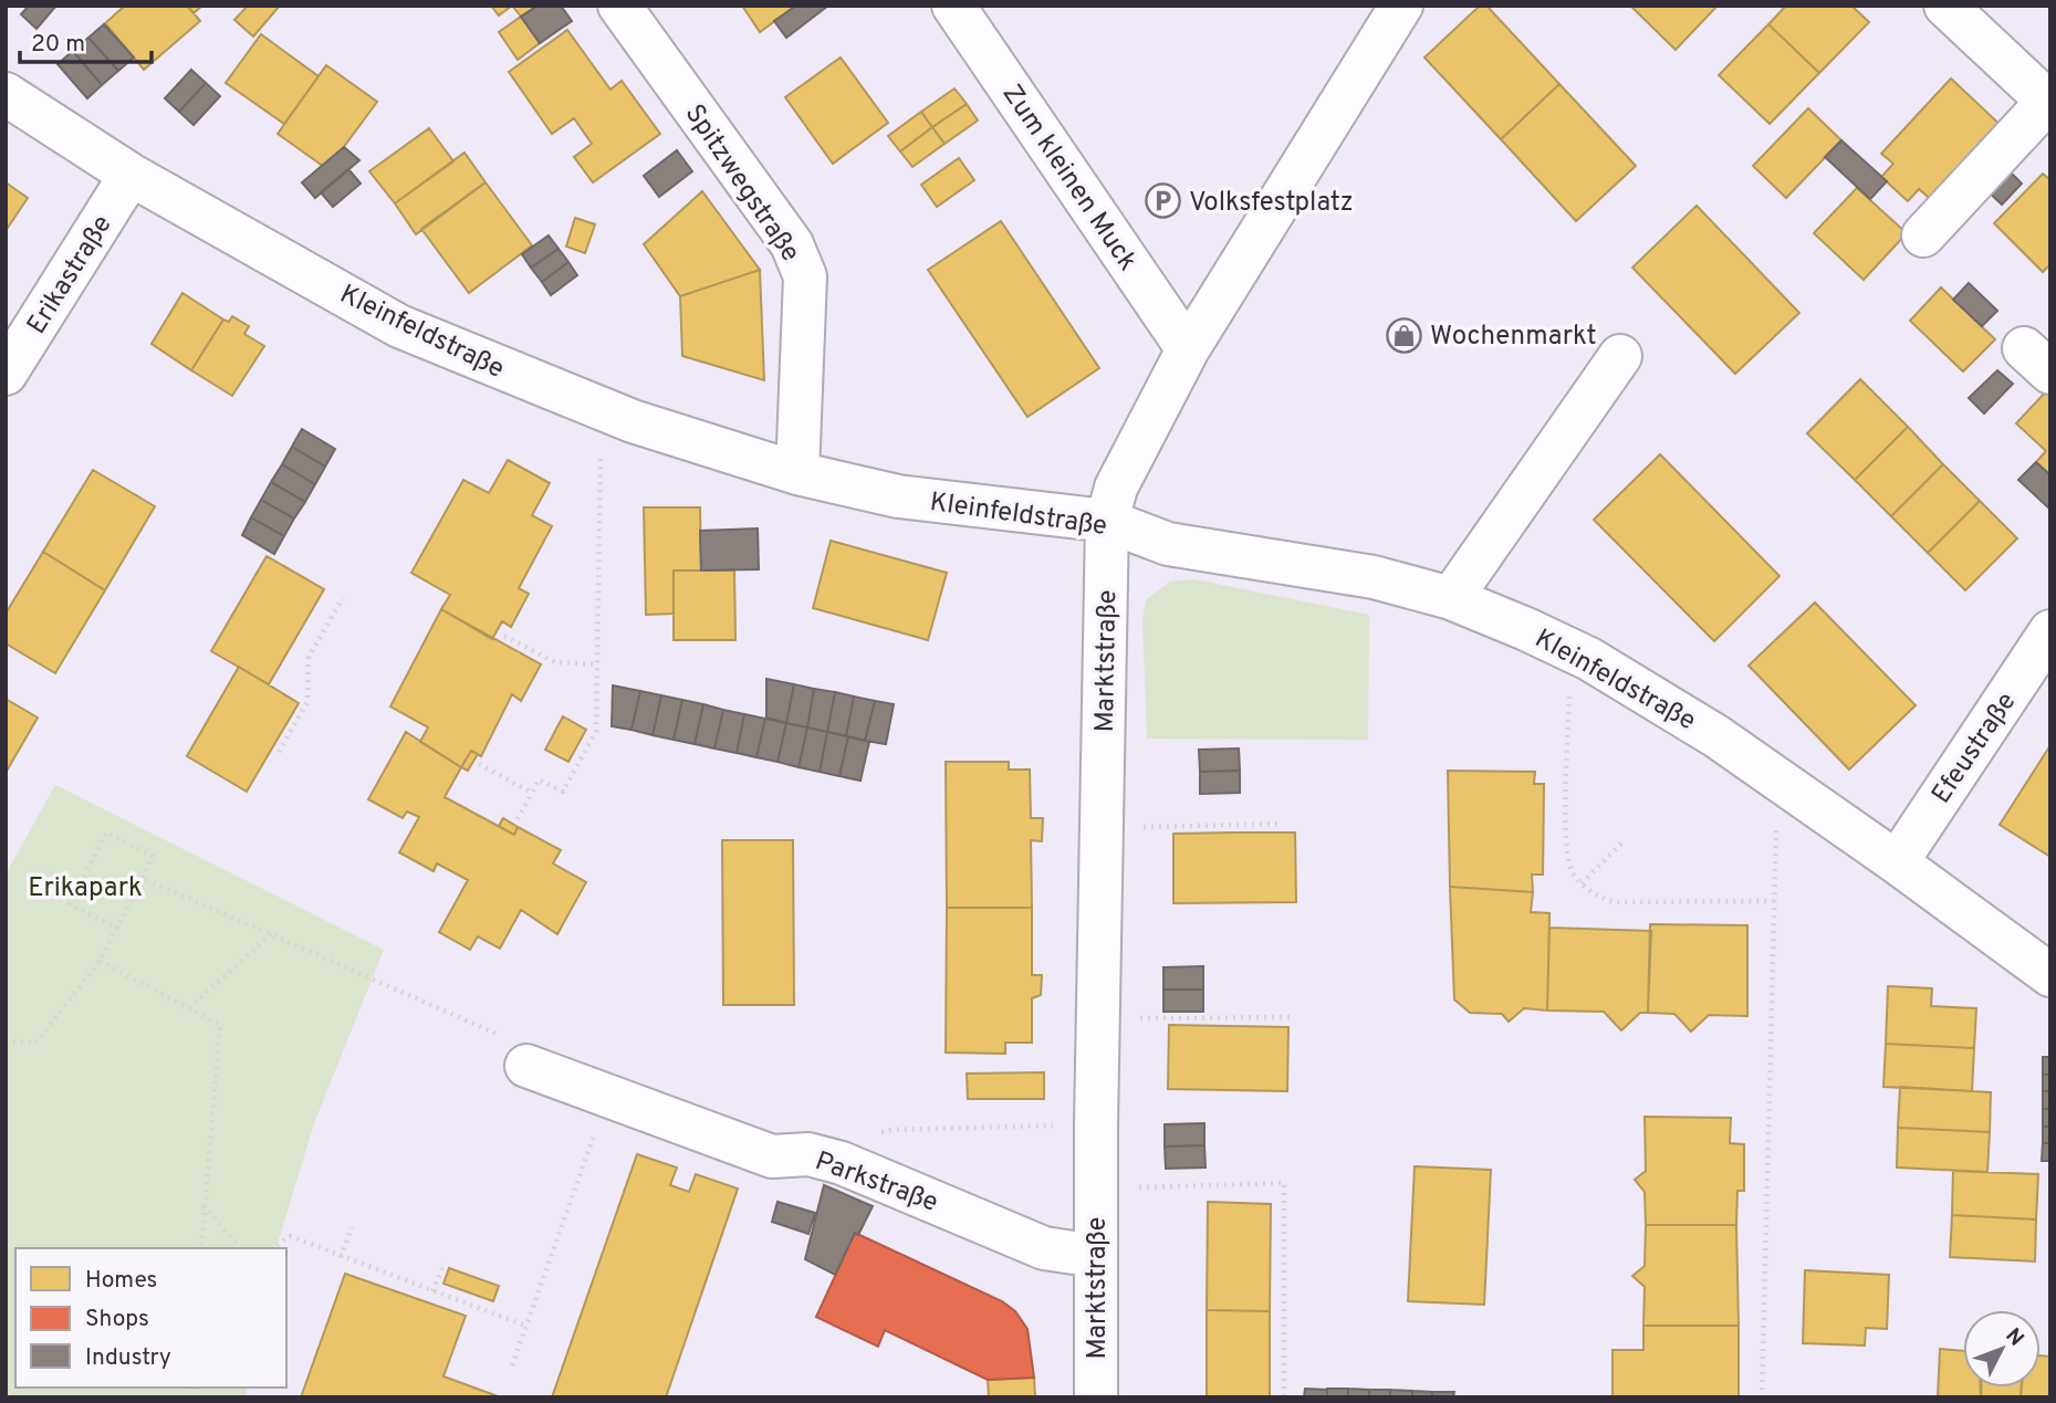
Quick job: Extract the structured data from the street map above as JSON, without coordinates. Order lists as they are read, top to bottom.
{
  "streets": {
    "street": [
      "Zum kleinen Muck",
      "Spitzwegstraße",
      "Erikastraße",
      "Kleinfeldstraße",
      "Marktstraße",
      "Efeustraße",
      "Parkstraße"
    ]
  },
  "crossings": [
    ["Zum kleinen Muck", "Marktstraße"],
    ["Spitzwegstraße", "Kleinfeldstraße"],
    ["Erikastraße", "Kleinfeldstraße"],
    ["Kleinfeldstraße", "Marktstraße"],
    ["Kleinfeldstraße", "Efeustraße"],
    ["Marktstraße", "Parkstraße"]
  ],
  "parks": ["Erikapark"],
  "places": {
    "parking": ["Volksfestplatz"],
    "shop": ["Wochenmarkt"]
  },
  "legend": ["Homes", "Shops", "Industry"],
  "scale_bar": "20 m",
  "north": "top right"
}
